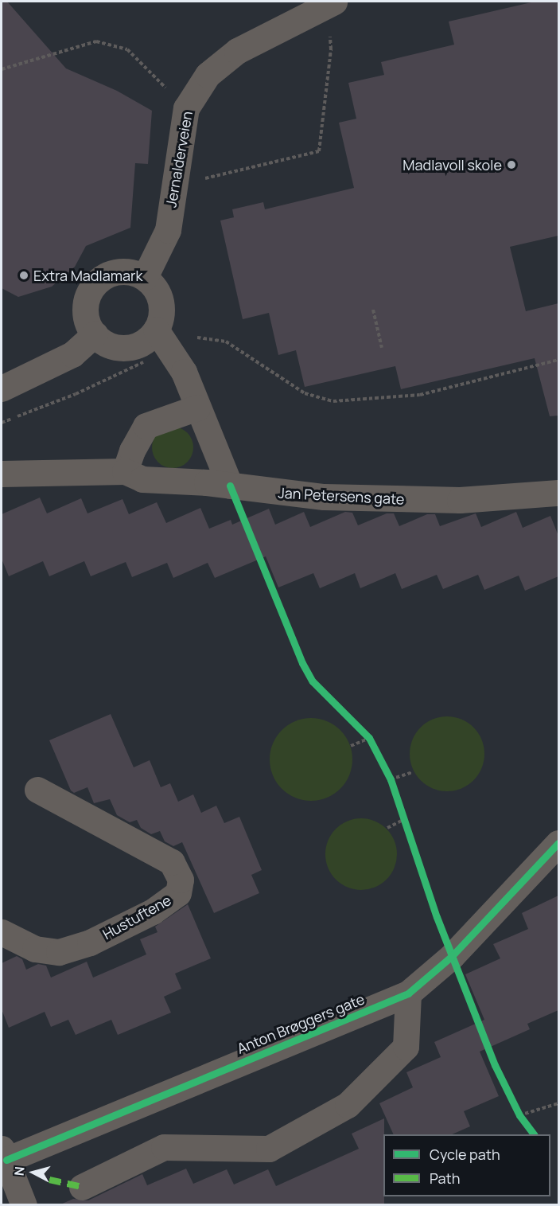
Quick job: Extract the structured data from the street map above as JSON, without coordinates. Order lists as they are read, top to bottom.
{
  "streets": {
    "street": [
      "Jernalderveien",
      "Jan Petersens gate",
      "Hustuftene",
      "Anton Brøggers gate"
    ]
  },
  "places": ["Madlavoll skole", "Extra Madlamark"],
  "legend": ["Cycle path", "Path"],
  "north": "left"
}
